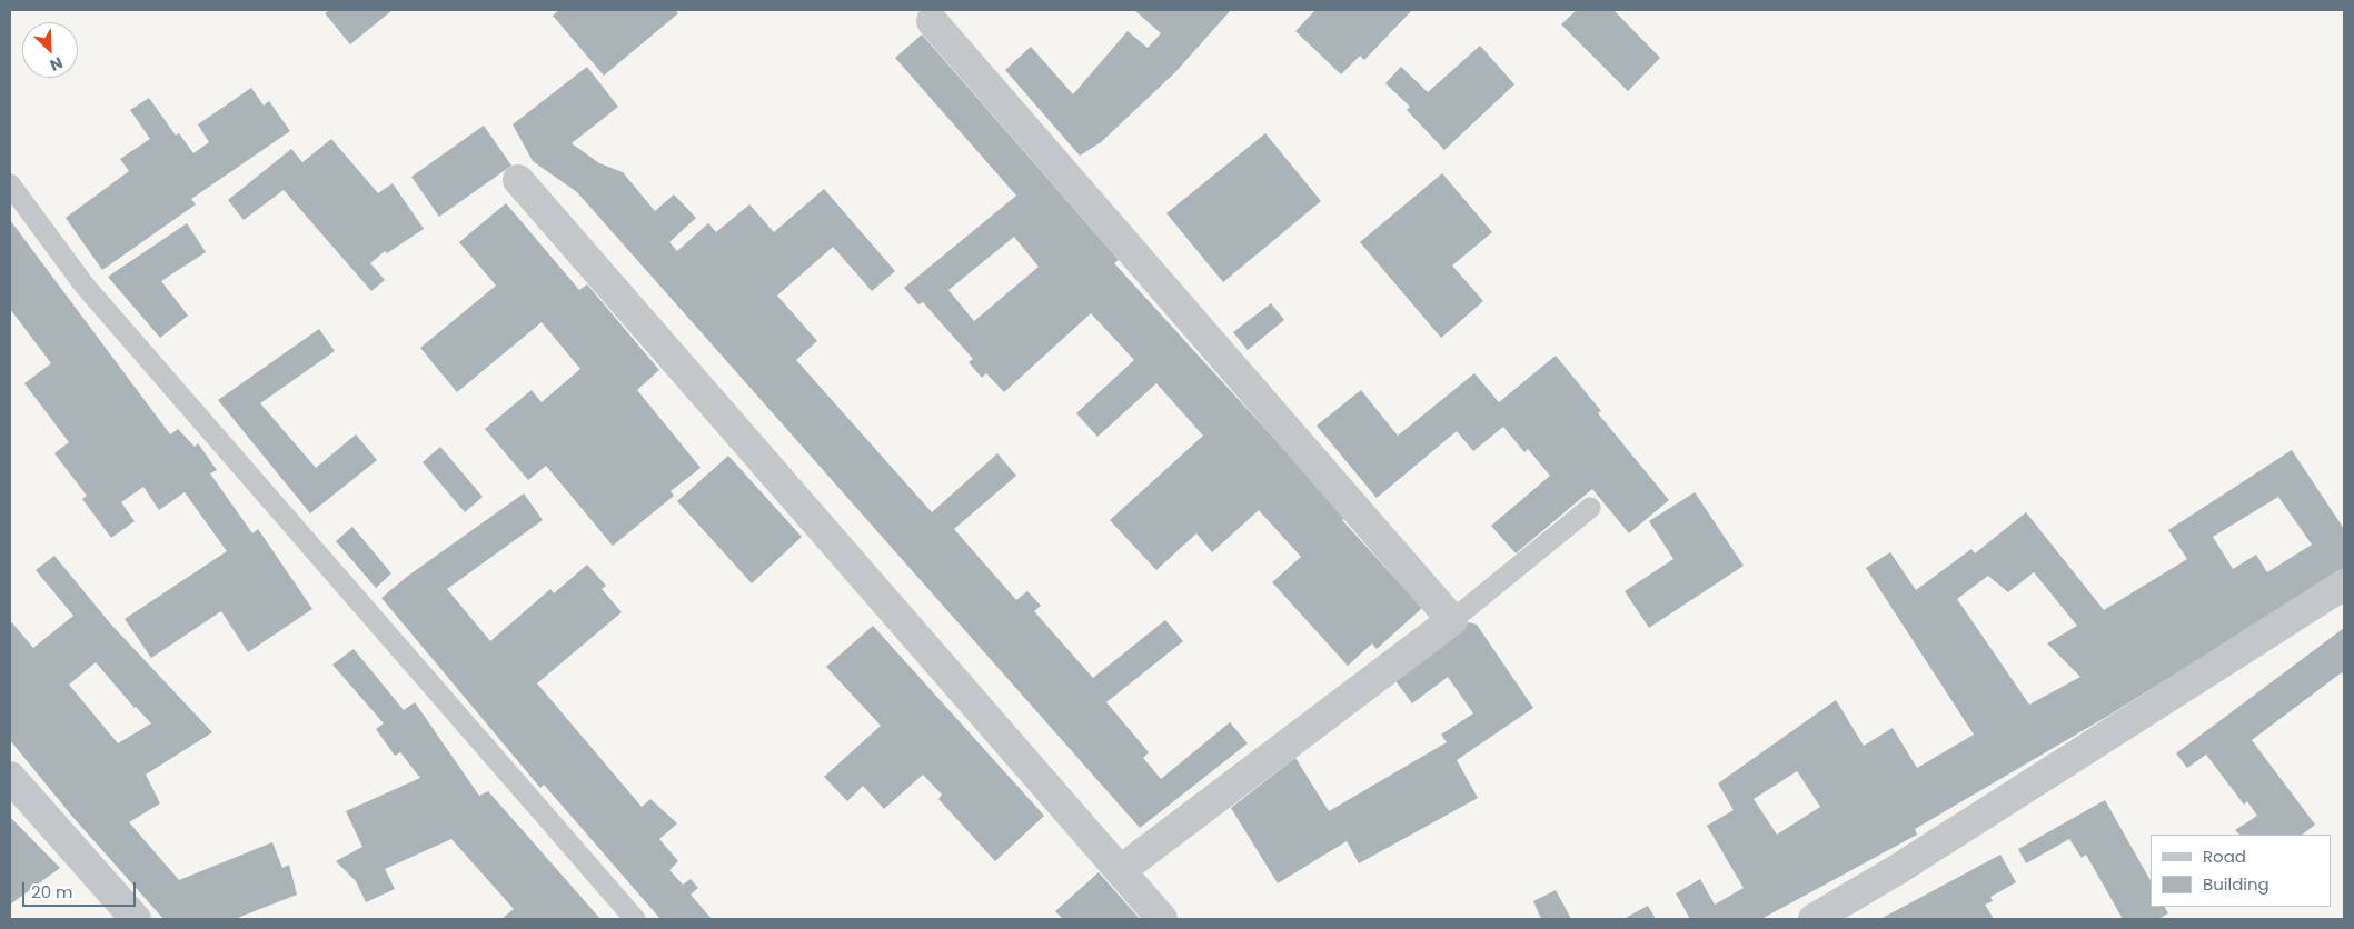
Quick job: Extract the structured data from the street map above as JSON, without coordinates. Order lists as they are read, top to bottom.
{
  "legend": ["Road", "Building"],
  "scale_bar": "20 m",
  "north": "bottom right"
}
